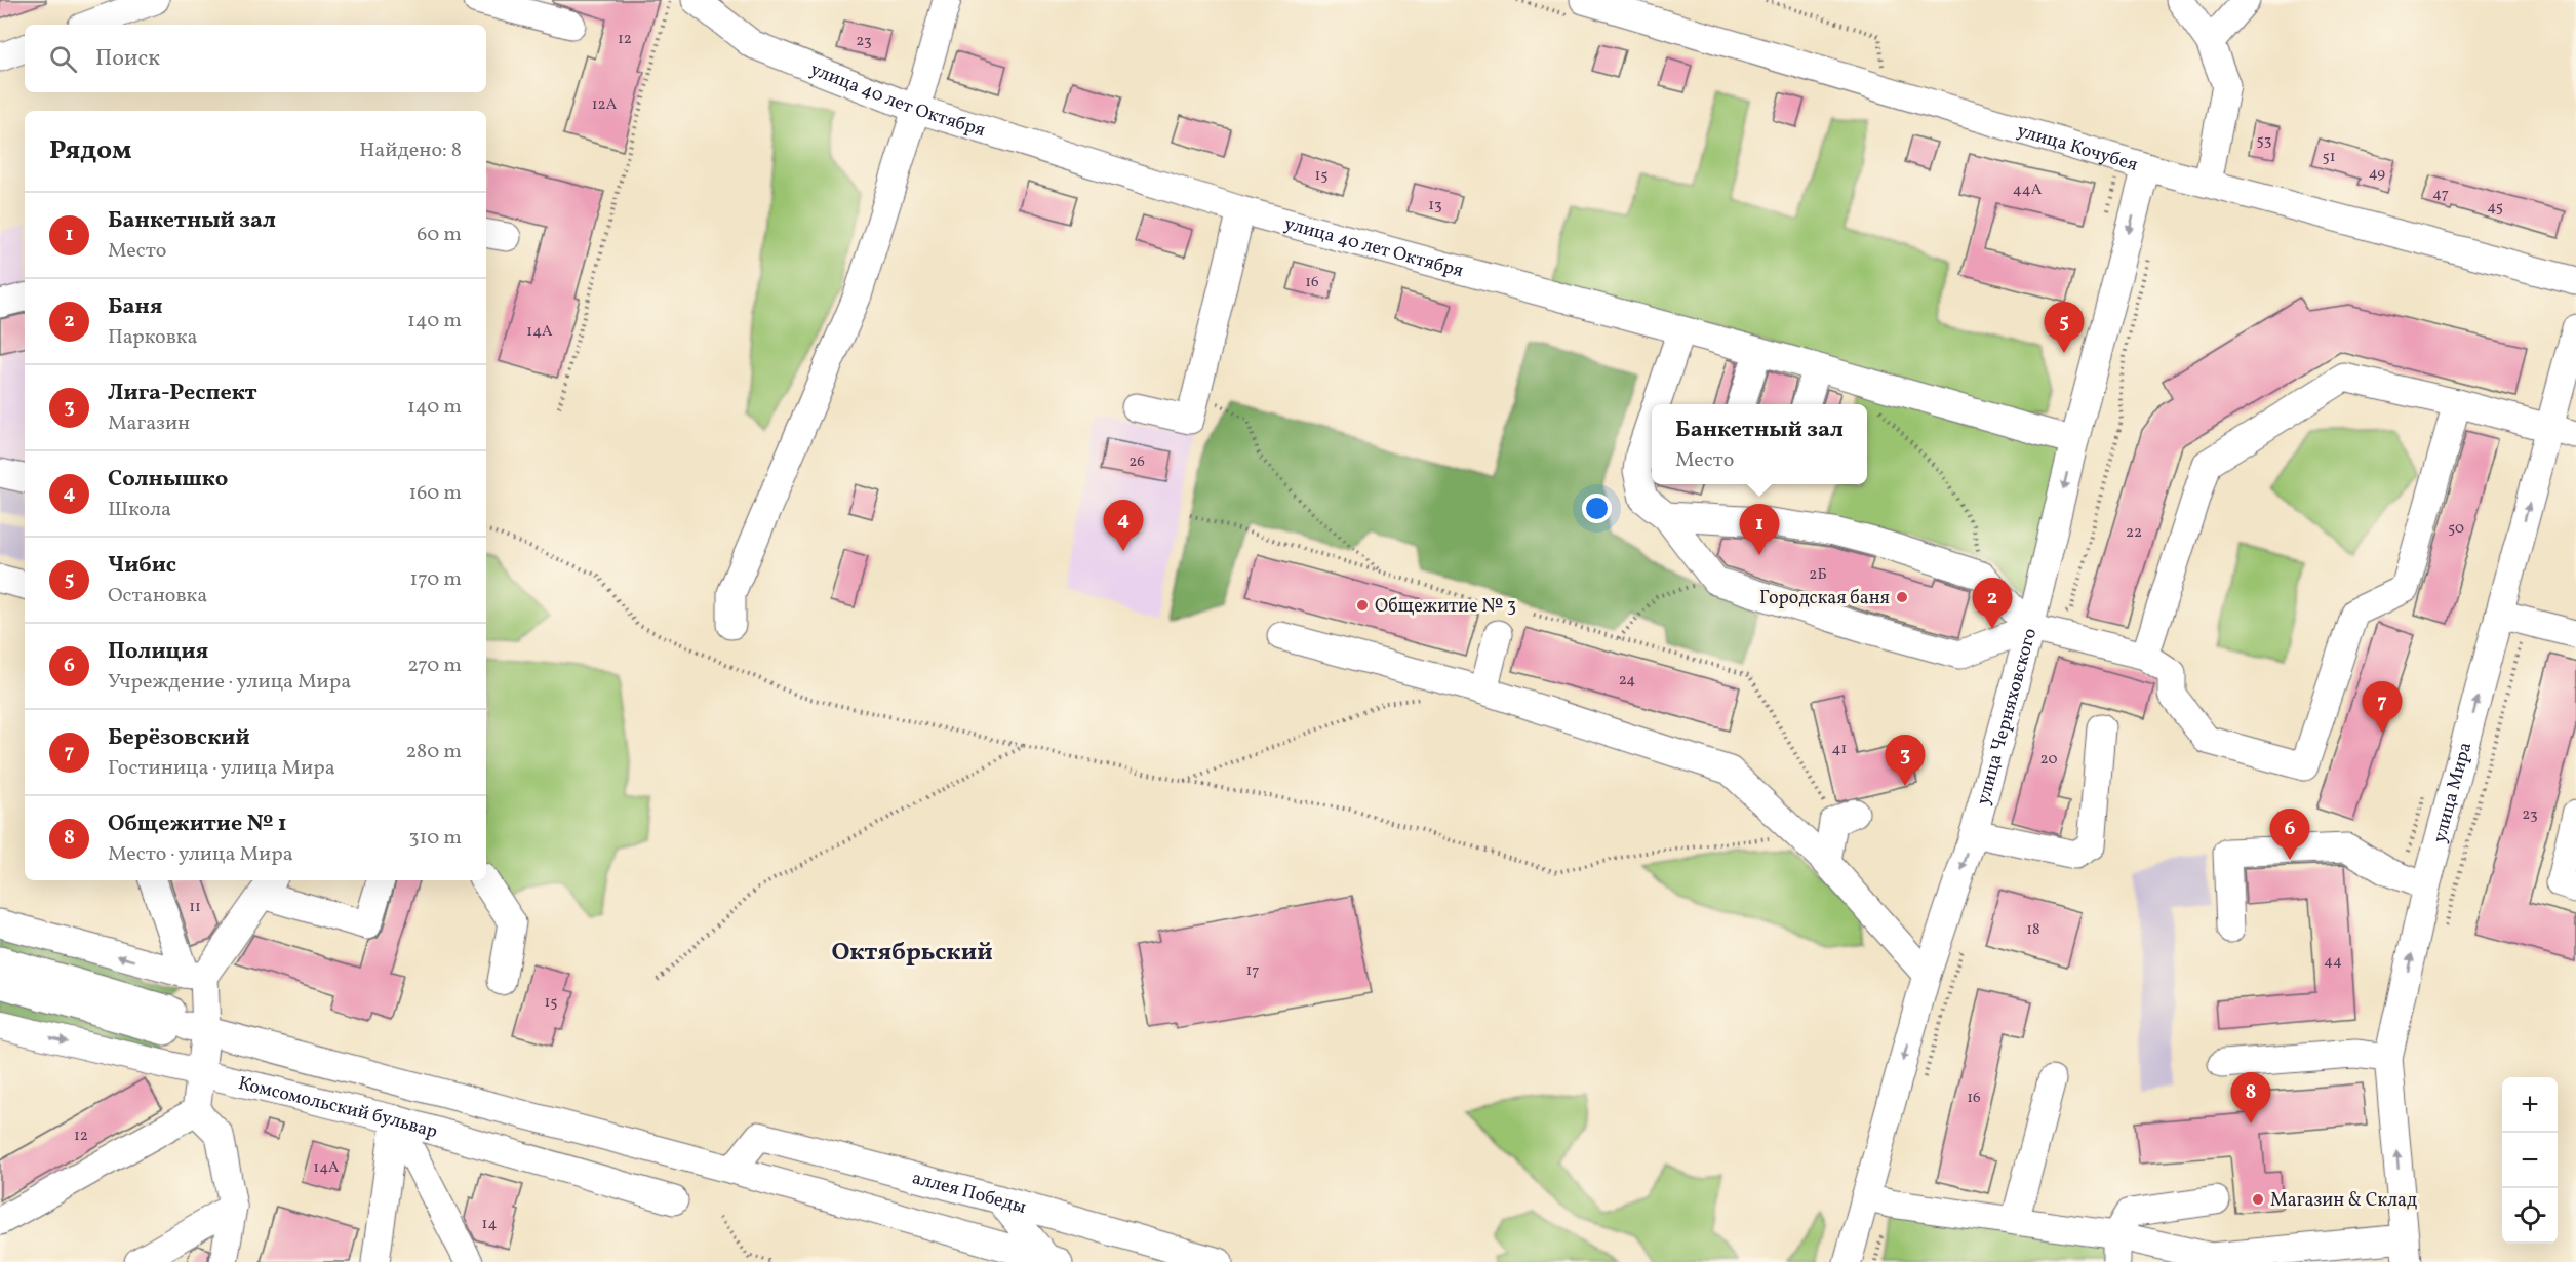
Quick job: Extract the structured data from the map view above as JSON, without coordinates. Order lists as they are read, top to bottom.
{
  "streets": {
    "street": [
      "улица 40 лет Октября",
      "улица Кочубея",
      "улица Черняховского",
      "улица Мира",
      "Комсомольский бульвар",
      "аллея Победы"
    ]
  },
  "crossings": [
    ["улица 40 лет Октября", "улица Черняховского"],
    ["улица Кочубея", "улица Черняховского"]
  ],
  "one_way": ["улица Черняховского", "улица Мира"],
  "districts": ["Октябрьский"],
  "places": ["Городская баня", "Общежитие № 3", "Магазин & Склад"],
  "house_numbers": [
    "12",
    "23",
    "12А",
    "53",
    "51",
    "49",
    "15",
    "44А",
    "47",
    "13",
    "45",
    "16",
    "14А",
    "26",
    "50",
    "22",
    "2Б",
    "24",
    "41",
    "20",
    "23",
    "11",
    "18",
    "44",
    "17",
    "15",
    "16",
    "12",
    "14А",
    "14"
  ],
  "page": {
    "search": "Поиск",
    "heading": ["Рядом", "Найдено: 8"],
    "list": [
      {
        "mark": "1",
        "name": "Банкетный зал",
        "note": "Место",
        "value": "60 m"
      },
      {
        "mark": "2",
        "name": "Баня",
        "note": "Парковка",
        "value": "140 m"
      },
      {
        "mark": "3",
        "name": "Лига-Респект",
        "note": "Магазин",
        "value": "140 m"
      },
      {
        "mark": "4",
        "name": "Солнышко",
        "note": "Школа",
        "value": "160 m"
      },
      {
        "mark": "5",
        "name": "Чибис",
        "note": "Остановка",
        "value": "170 m"
      },
      {
        "mark": "6",
        "name": "Полиция",
        "note": "Учреждение · улица Мира",
        "value": "270 m"
      },
      {
        "mark": "7",
        "name": "Берёзовский",
        "note": "Гостиница · улица Мира",
        "value": "280 m"
      },
      {
        "mark": "8",
        "name": "Общежитие № 1",
        "note": "Место · улица Мира",
        "value": "310 m"
      }
    ],
    "pins": [
      "5",
      "4",
      "1",
      "2",
      "7",
      "3",
      "6",
      "8"
    ],
    "popup": ["Банкетный зал", "Место"],
    "map_buttons": ["+", "−"]
  }
}
